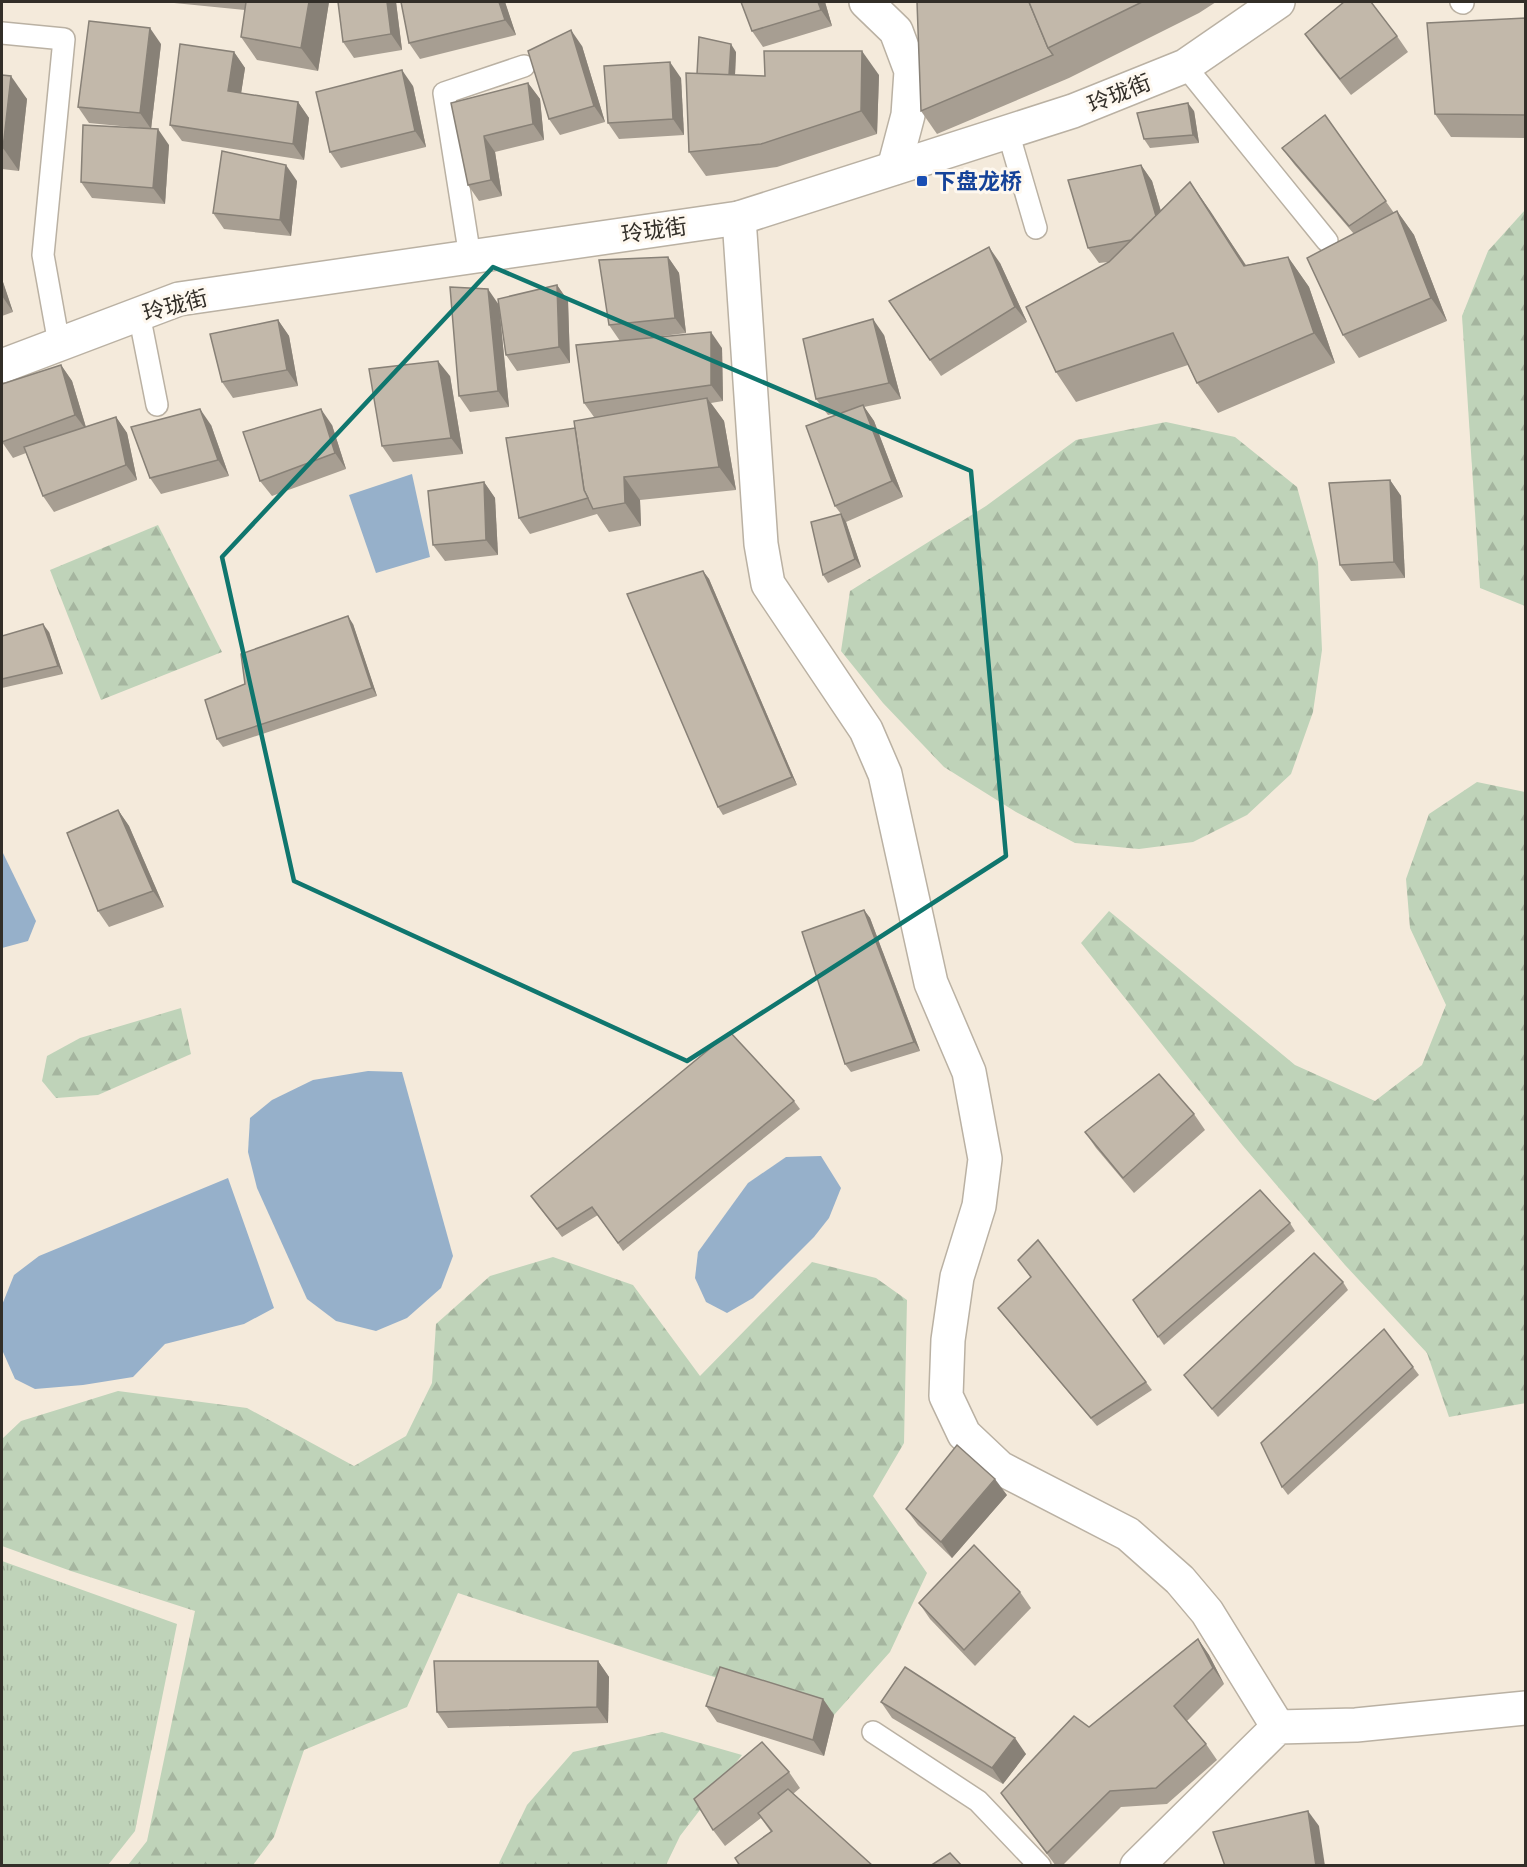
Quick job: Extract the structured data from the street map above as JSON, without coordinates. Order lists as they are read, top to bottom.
{
  "streets": {
    "street": ["玲珑街"]
  },
  "places": {
    "transit": ["下盘龙桥"]
  }
}
